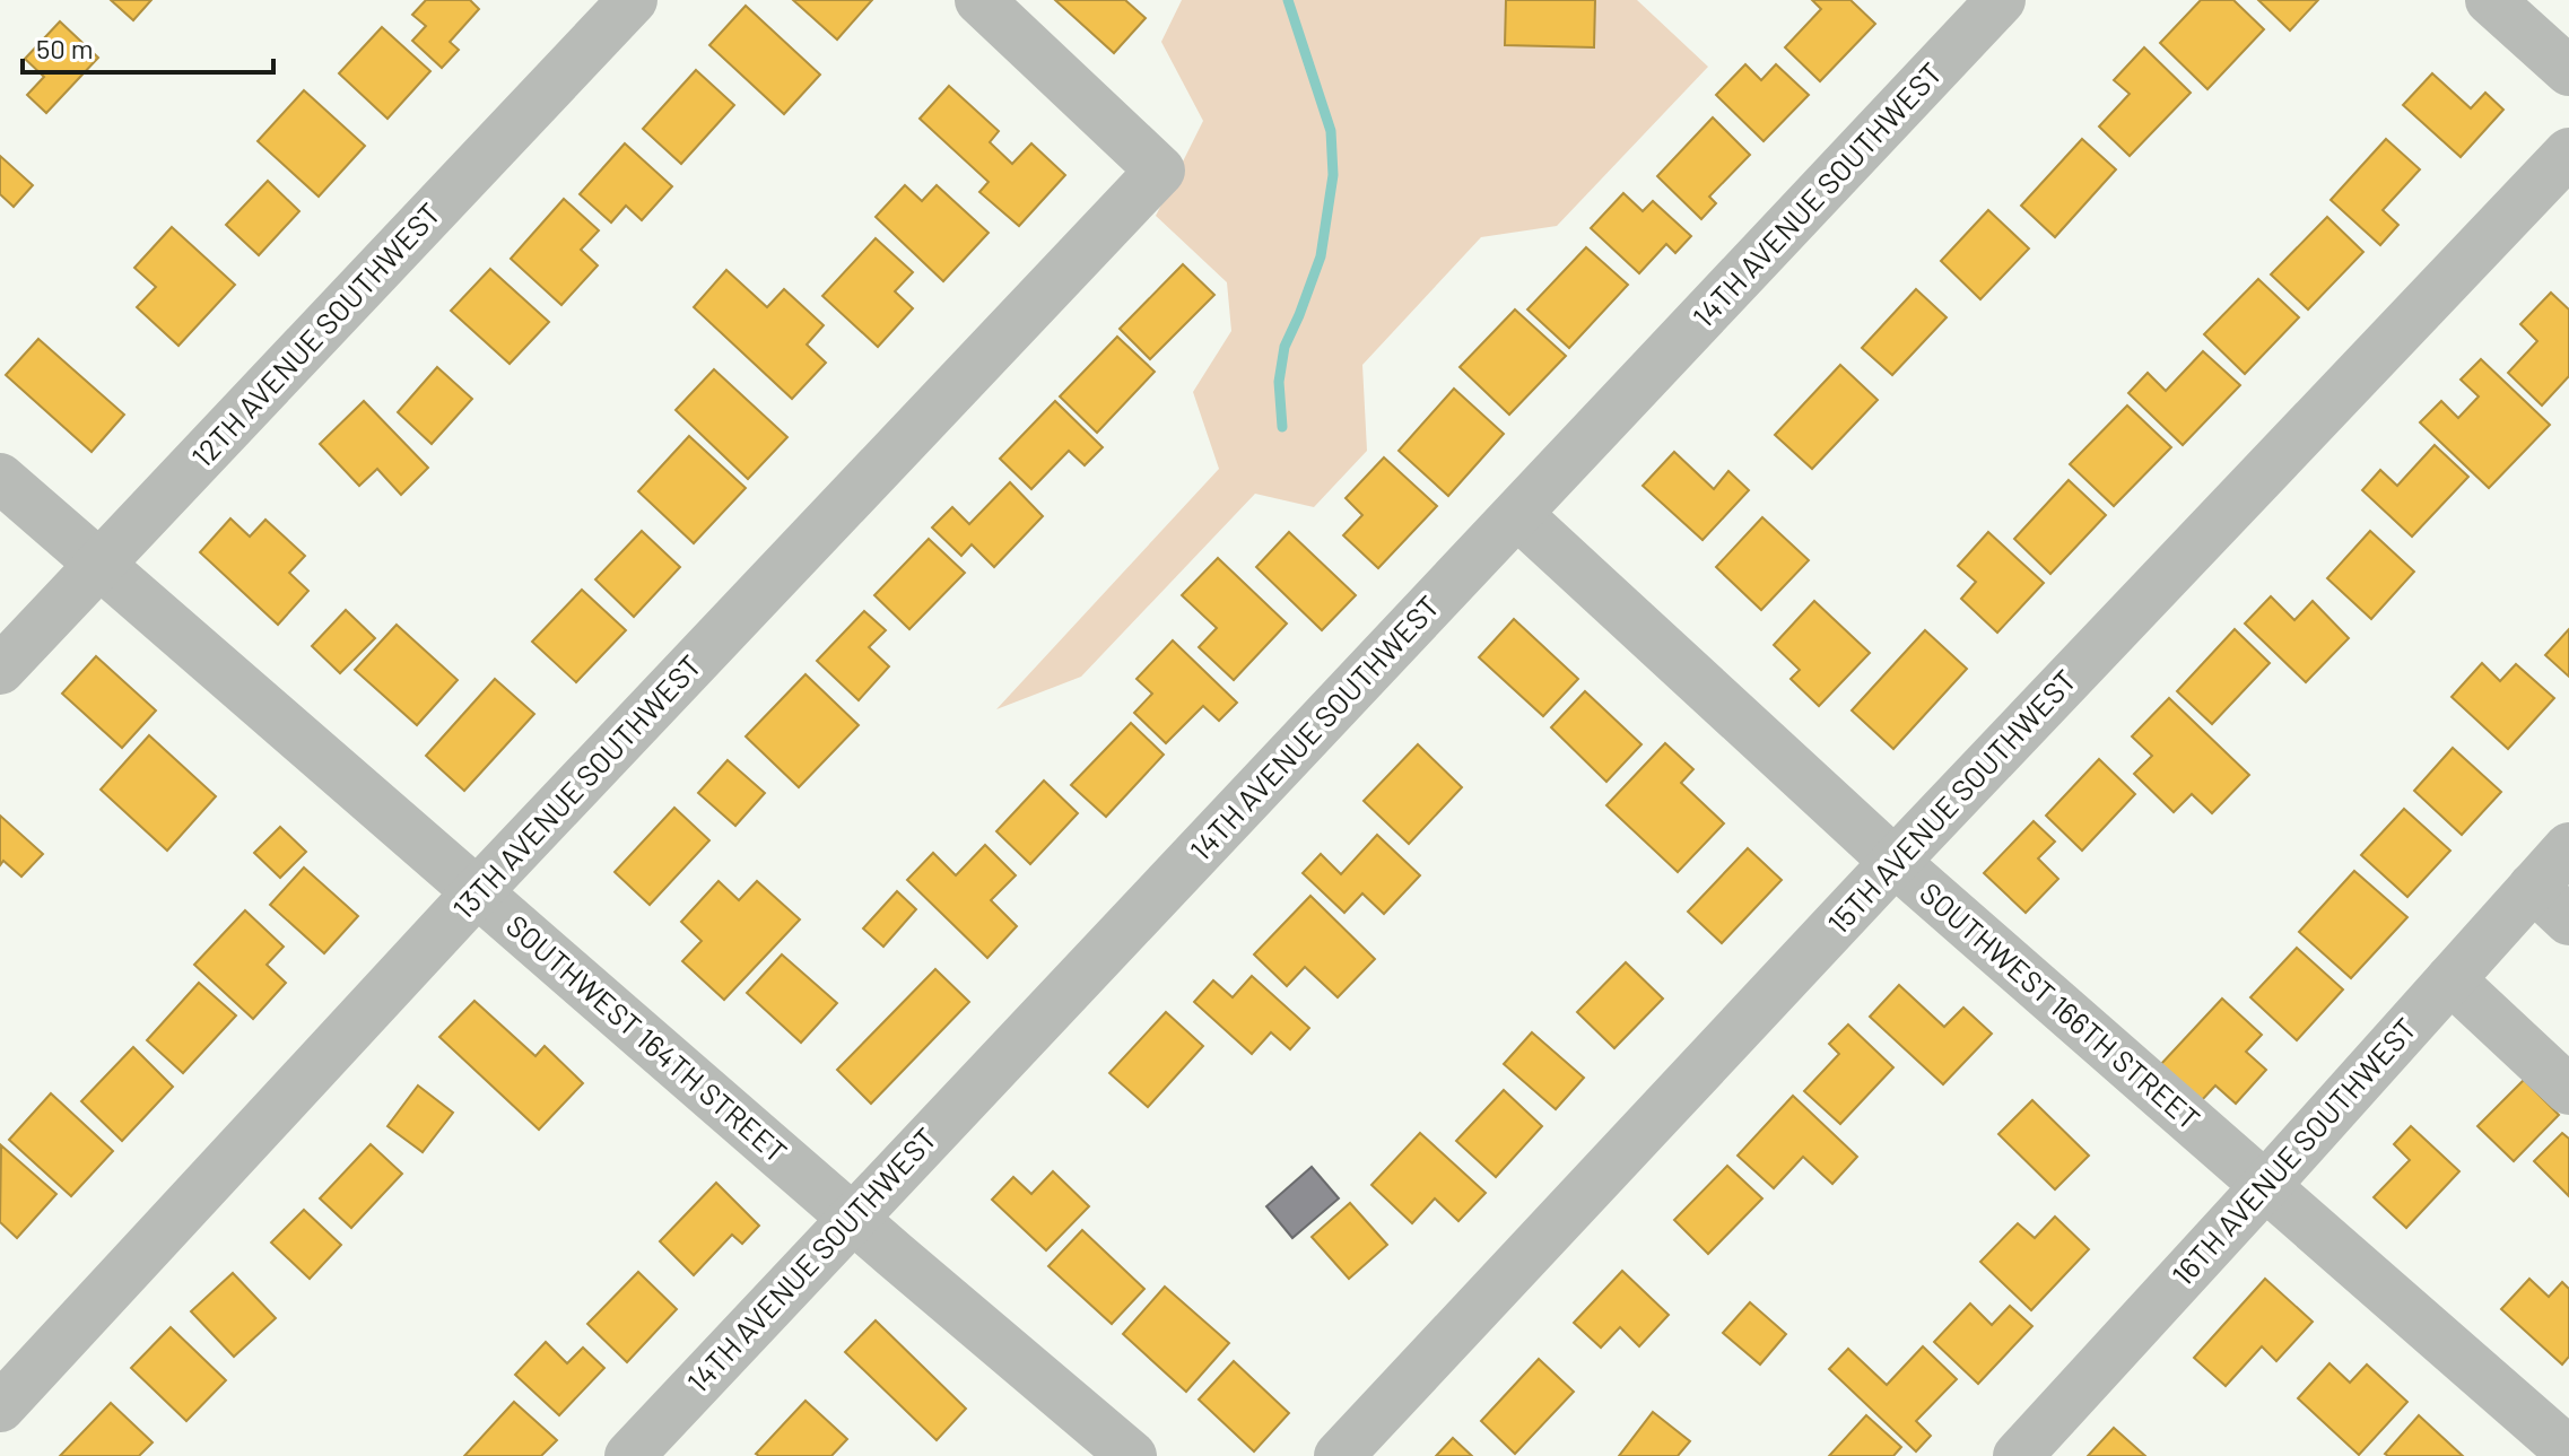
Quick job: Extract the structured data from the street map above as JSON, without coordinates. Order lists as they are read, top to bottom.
{
  "streets": {
    "street": [
      "14TH AVENUE SOUTHWEST",
      "12TH AVENUE SOUTHWEST",
      "13TH AVENUE SOUTHWEST",
      "15TH AVENUE SOUTHWEST",
      "SOUTHWEST 166TH STREET",
      "SOUTHWEST 164TH STREET",
      "16TH AVENUE SOUTHWEST"
    ]
  },
  "crossings": [
    ["14TH AVENUE SOUTHWEST", "SOUTHWEST 166TH STREET"],
    ["14TH AVENUE SOUTHWEST", "SOUTHWEST 164TH STREET"],
    ["12TH AVENUE SOUTHWEST", "SOUTHWEST 164TH STREET"],
    ["13TH AVENUE SOUTHWEST", "SOUTHWEST 164TH STREET"],
    ["15TH AVENUE SOUTHWEST", "SOUTHWEST 166TH STREET"],
    ["SOUTHWEST 166TH STREET", "16TH AVENUE SOUTHWEST"]
  ],
  "scale_bar": "50 m"
}
